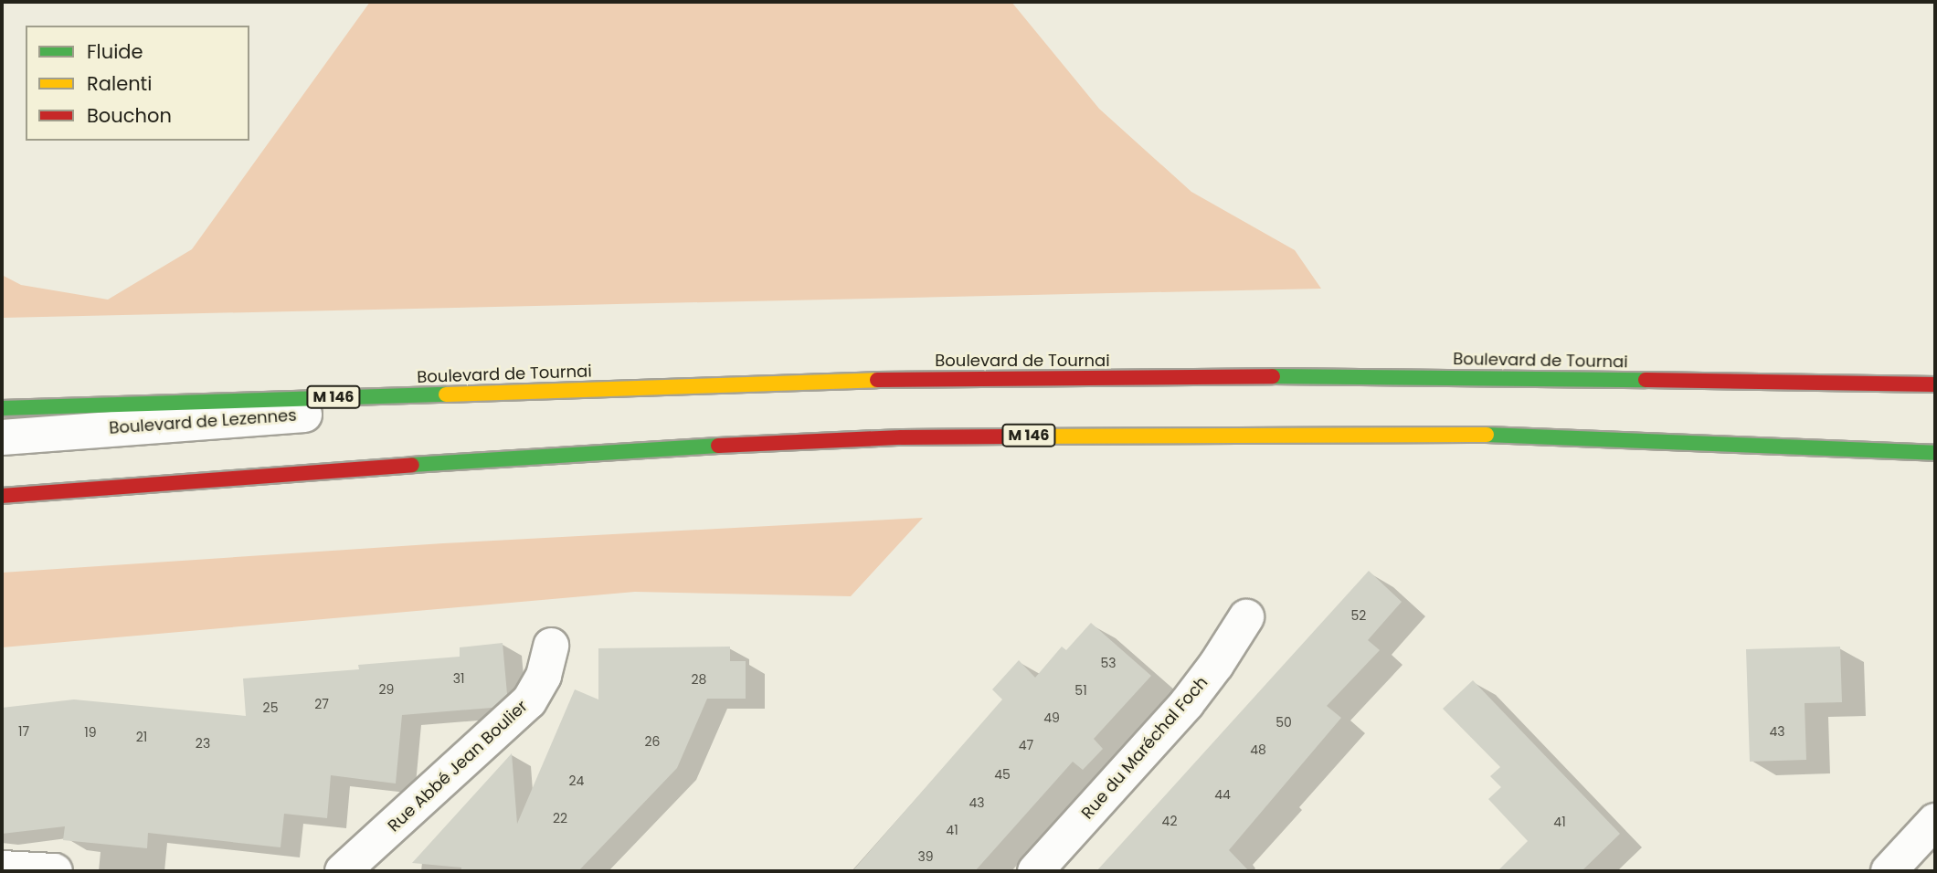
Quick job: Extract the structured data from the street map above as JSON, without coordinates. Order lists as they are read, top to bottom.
{
  "streets": {
    "main road": ["Boulevard de Tournai", "M 146", "Boulevard de Lezennes"],
    "street": ["Rue du Maréchal Foch", "Rue Abbé Jean Boulier"]
  },
  "crossings": [
    ["Boulevard de Tournai", "Boulevard de Lezennes"]
  ],
  "house_numbers": [
    "52",
    "53",
    "31",
    "28",
    "29",
    "51",
    "27",
    "25",
    "49",
    "50",
    "17",
    "43",
    "19",
    "21",
    "26",
    "23",
    "47",
    "48",
    "45",
    "24",
    "44",
    "43",
    "22",
    "42",
    "41",
    "41",
    "39"
  ],
  "legend": ["Fluide", "Ralenti", "Bouchon"]
}
